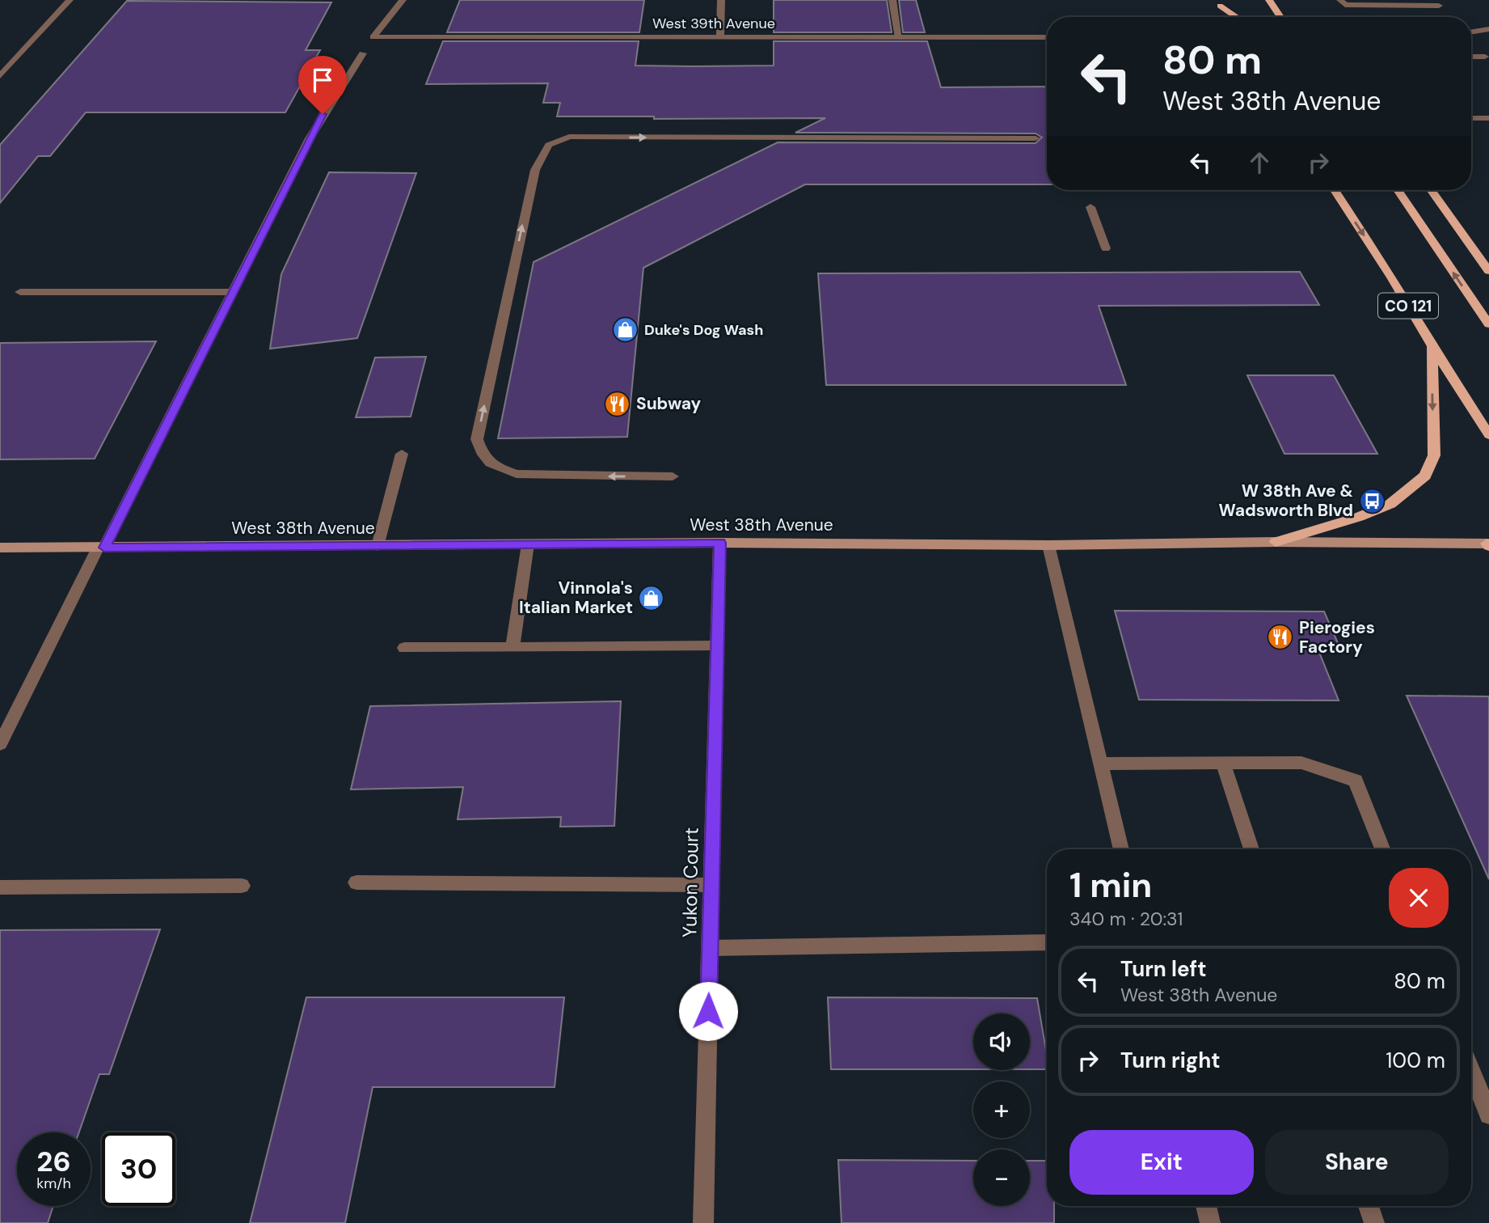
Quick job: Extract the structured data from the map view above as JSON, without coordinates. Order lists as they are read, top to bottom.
{
  "streets": {
    "main road": ["CO 121", "West 38th Avenue"],
    "street": ["West 39th Avenue", "Yukon Court"]
  },
  "crossings": [
    ["West 38th Avenue", "Yukon Court"]
  ],
  "places": {
    "shop": ["Duke's Dog Wash", "Vinnola's Italian Market"],
    "restaurant": ["Subway", "Pierogies Factory"],
    "bus stop": ["W 38th Ave & Wadsworth Blvd"]
  },
  "page": {
    "turn": ["80 m", "West 38th Avenue"],
    "heading": ["1 min", "340 m · 20:31"],
    "list": [
      {
        "name": "Turn left",
        "note": "West 38th Avenue",
        "value": "80 m"
      },
      {
        "name": "Turn right",
        "value": "100 m"
      }
    ],
    "map_buttons": ["+", "−"],
    "buttons": ["Exit", "Share"],
    "speed": "26 km/h",
    "limit": "30"
  }
}
